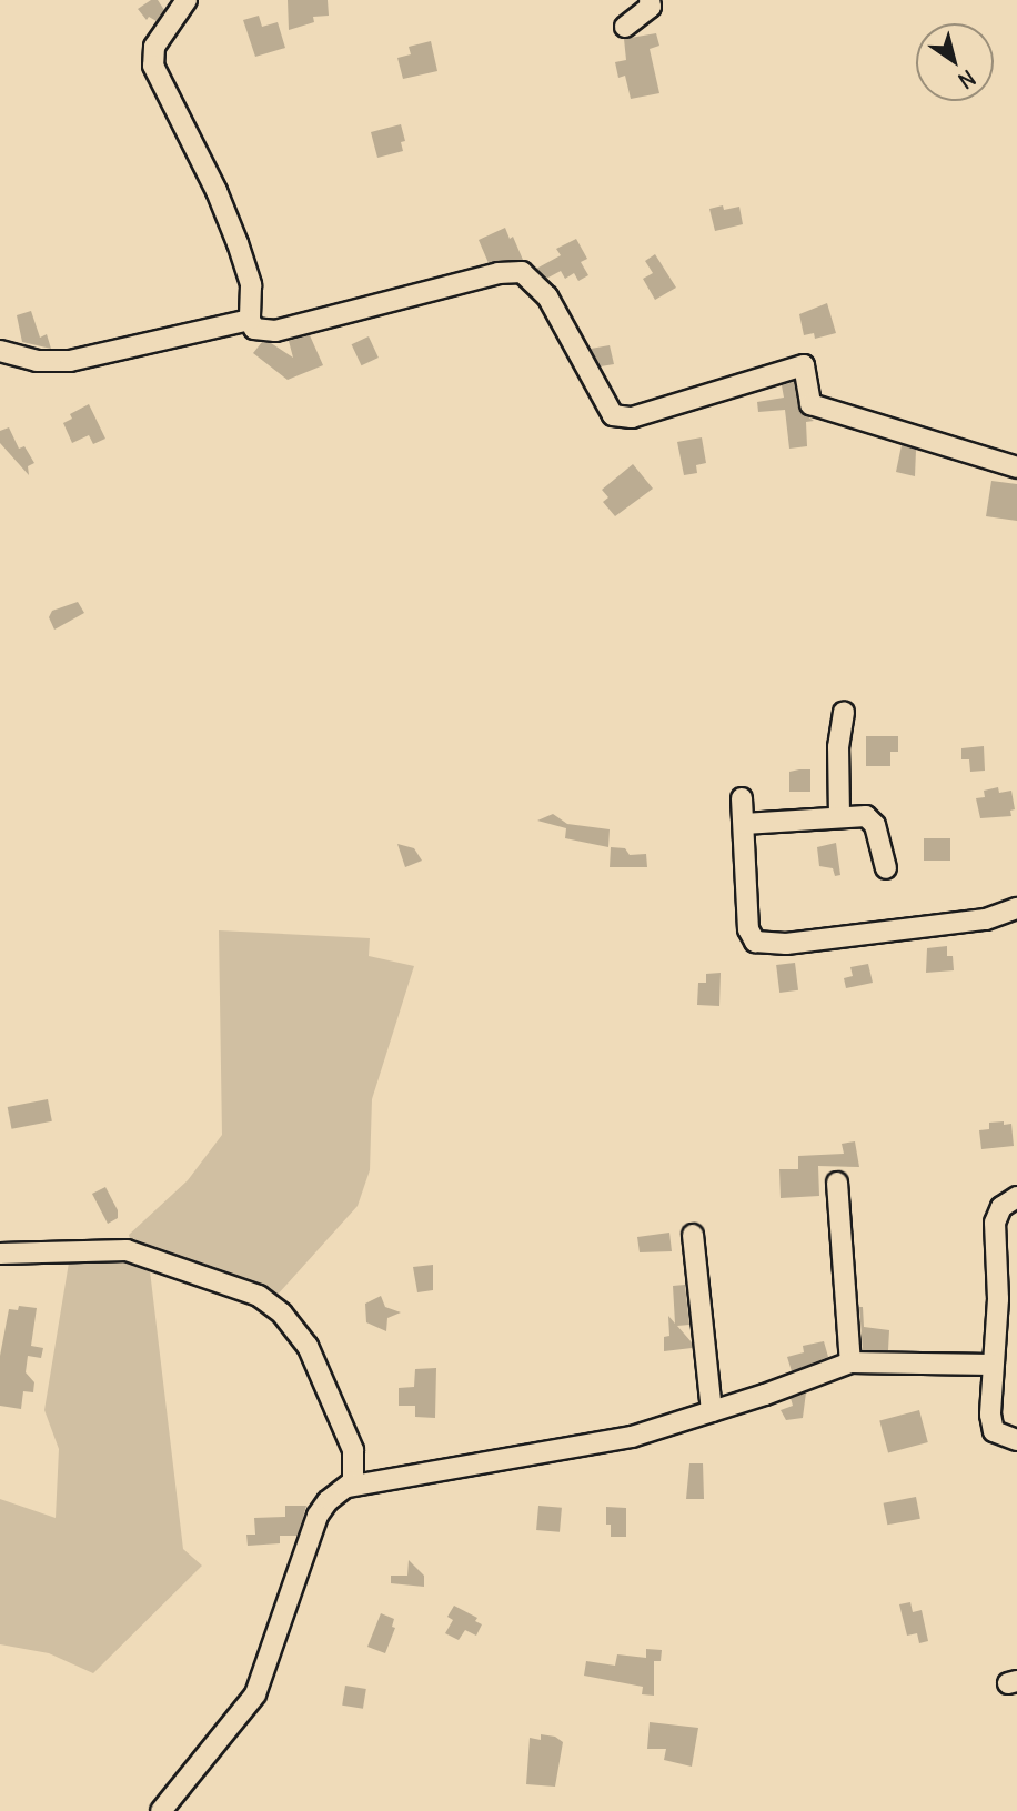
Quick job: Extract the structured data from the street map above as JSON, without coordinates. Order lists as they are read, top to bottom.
{
  "north": "bottom right"
}
